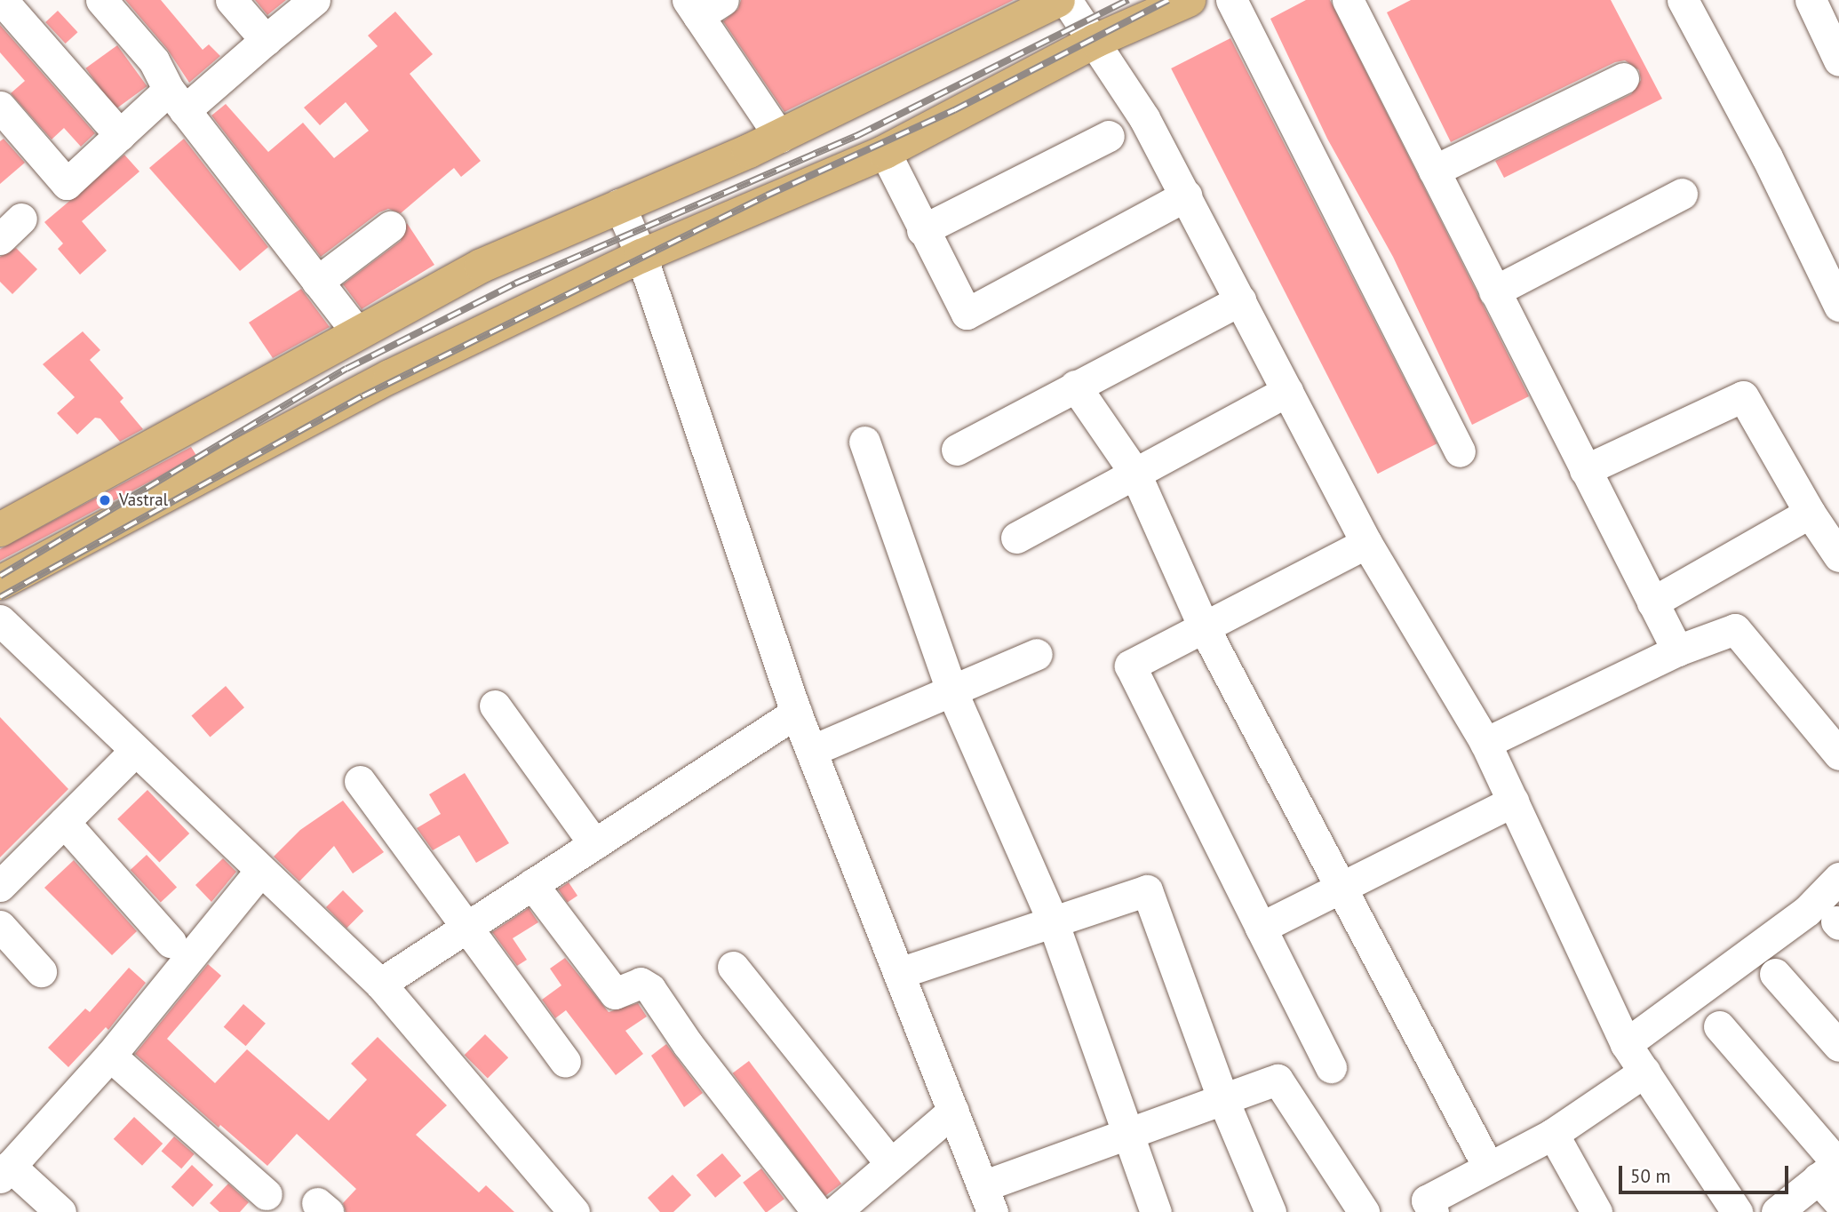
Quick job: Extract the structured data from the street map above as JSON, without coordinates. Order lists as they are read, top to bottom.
{
  "places": ["Vastral"],
  "scale_bar": "50 m"
}
